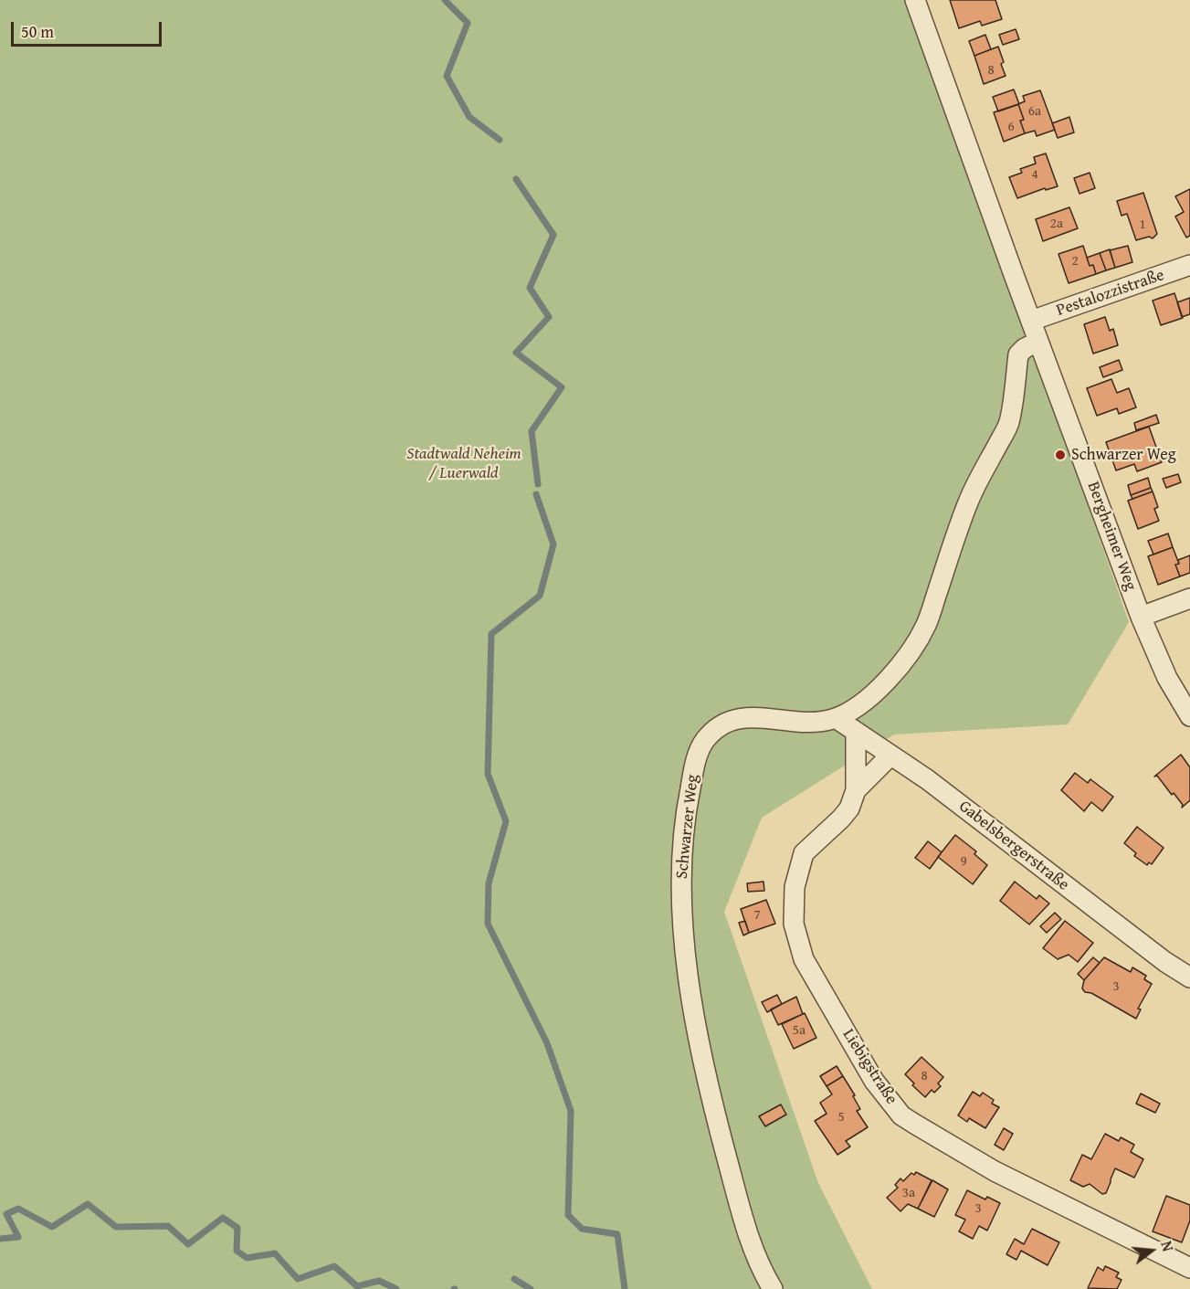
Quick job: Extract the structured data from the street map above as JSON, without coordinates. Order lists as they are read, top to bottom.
{
  "streets": {
    "street": [
      "Pestalozzistraße",
      "Bergheimer Weg",
      "Schwarzer Weg",
      "Gabelsbergerstraße",
      "Liebigstraße"
    ]
  },
  "crossings": [
    ["Pestalozzistraße", "Bergheimer Weg"],
    ["Bergheimer Weg", "Schwarzer Weg"],
    ["Schwarzer Weg", "Gabelsbergerstraße"],
    ["Gabelsbergerstraße", "Liebigstraße"]
  ],
  "parks": ["Stadtwald Neheim / Luerwald"],
  "places": ["Schwarzer Weg"],
  "house_numbers": [
    "8",
    "6a",
    "6",
    "4",
    "2a",
    "1",
    "2",
    "9",
    "7",
    "3",
    "5a",
    "8",
    "5",
    "3a",
    "3"
  ],
  "scale_bar": "50 m",
  "north": "right"
}
